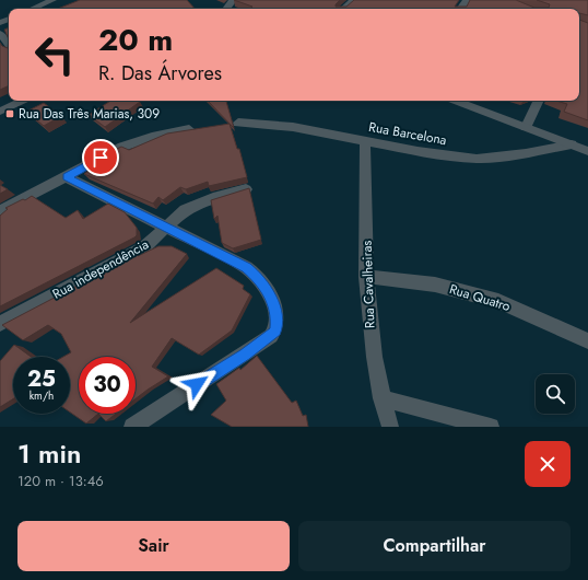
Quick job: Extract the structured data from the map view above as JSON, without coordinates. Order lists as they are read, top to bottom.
{
  "streets": {
    "street": [
      "Rua Barcelona",
      "Rua independência",
      "Rua Cavalheiras",
      "Rua Quatro"
    ]
  },
  "crossings": [
    ["Rua Barcelona", "Rua Cavalheiras"],
    ["Rua Cavalheiras", "Rua Quatro"]
  ],
  "places": {
    "transit": ["Rua Das Três Marias, 309"]
  },
  "page": {
    "turn": ["20 m", "R. Das Árvores"],
    "speed": "25 km/h",
    "limit": "30",
    "heading": ["1 min", "120 m · 13:46"],
    "buttons": ["Sair", "Compartilhar"]
  }
}
